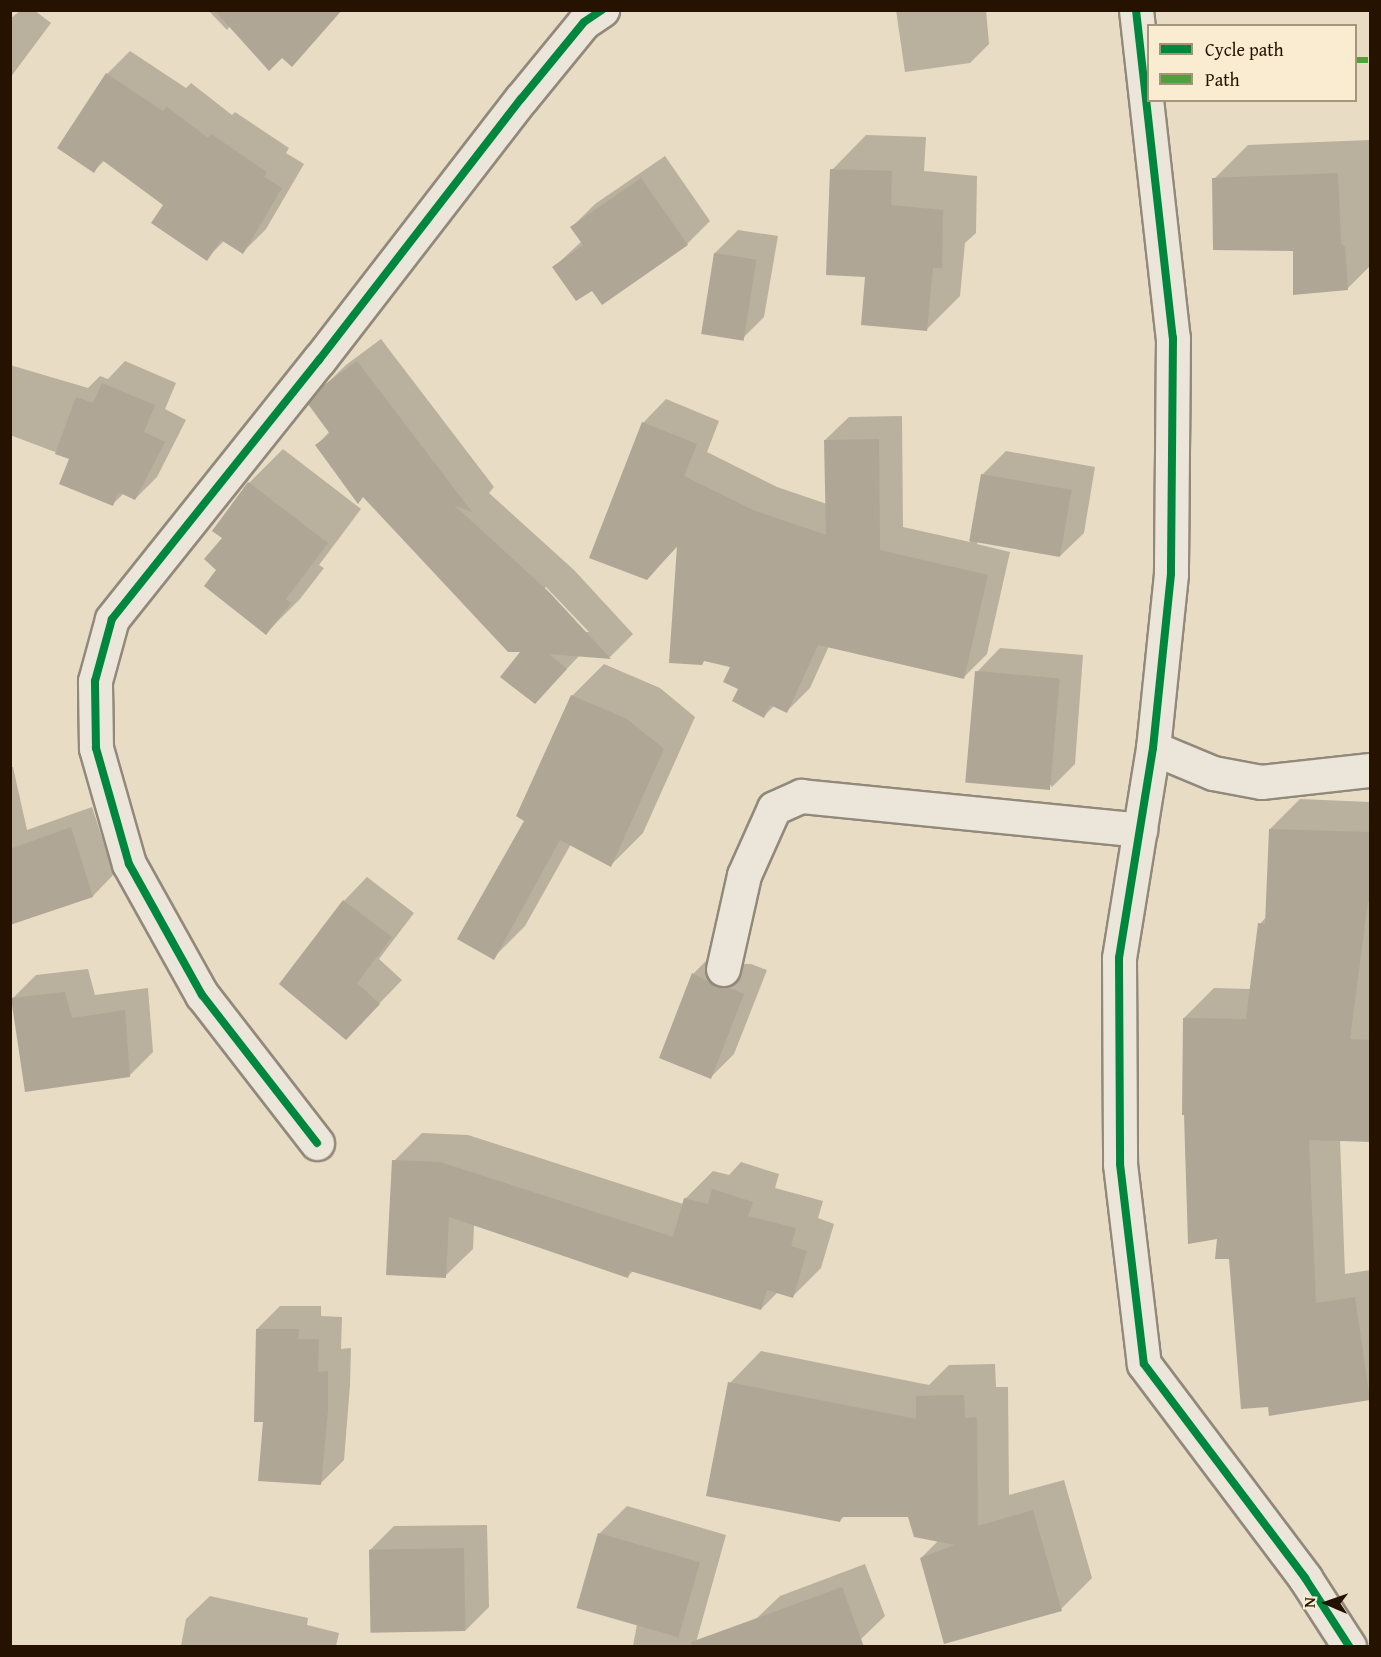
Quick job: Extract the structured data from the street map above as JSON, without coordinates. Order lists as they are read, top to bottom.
{
  "legend": ["Cycle path", "Path"],
  "north": "left"
}
